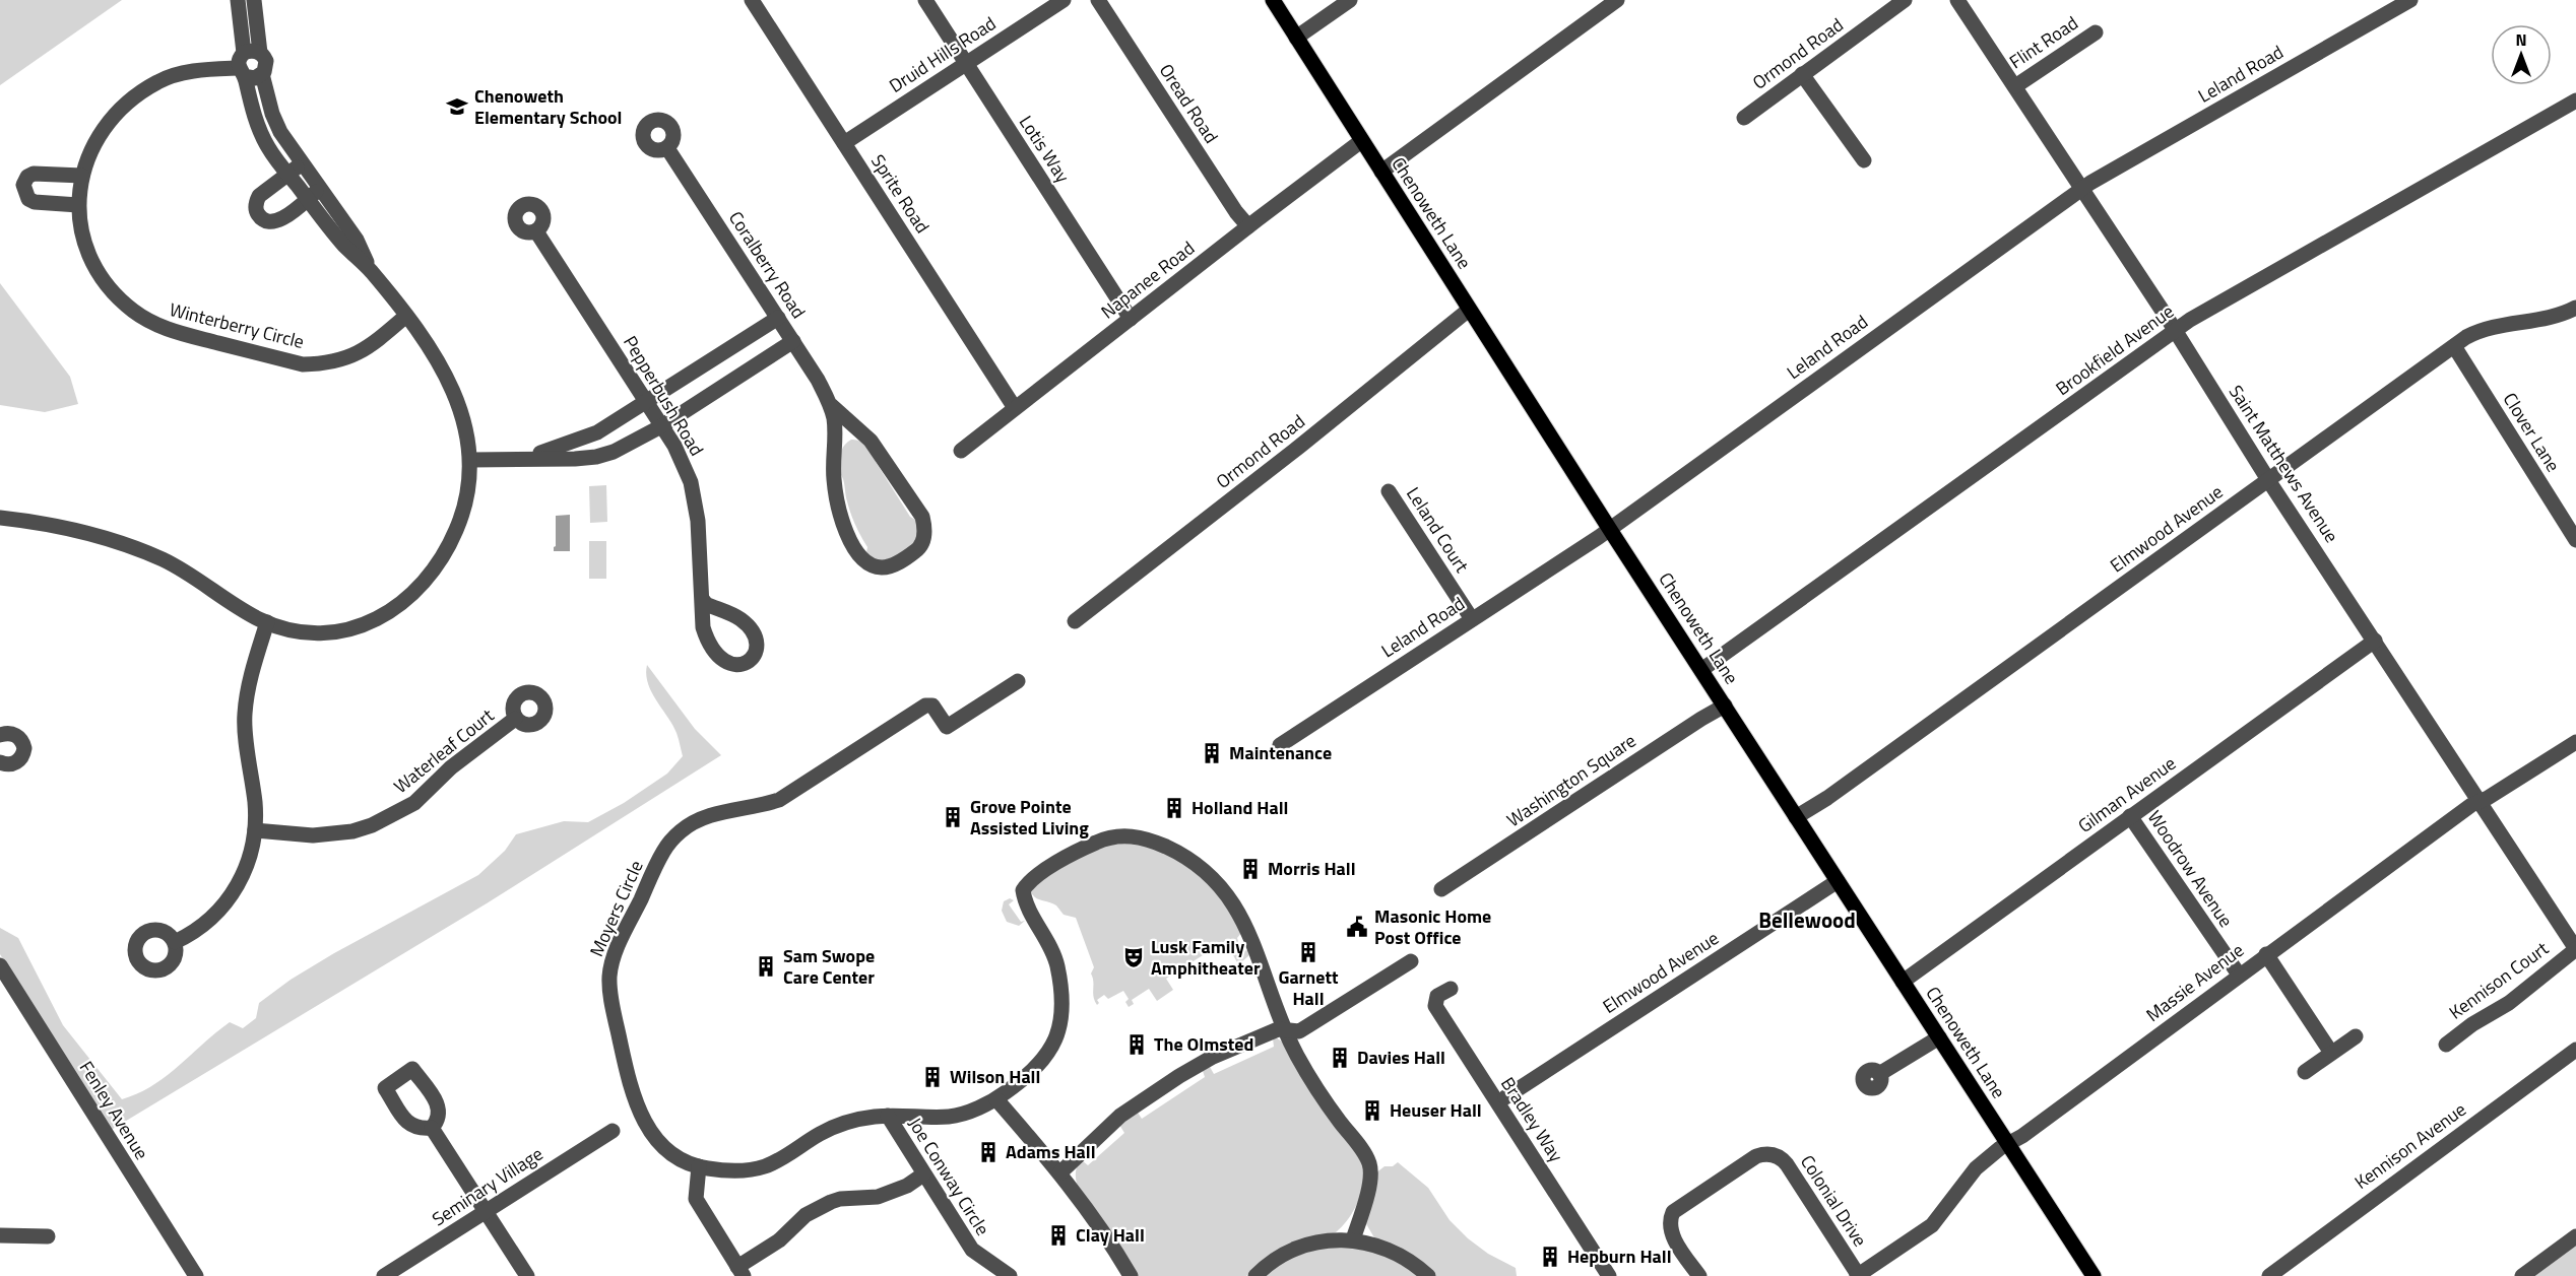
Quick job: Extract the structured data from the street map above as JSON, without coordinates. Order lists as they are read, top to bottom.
{
  "streets": {
    "main road": ["Chenoweth Lane"],
    "street": [
      "Flint Road",
      "Ormond Road",
      "Druid Hills Road",
      "Leland Road",
      "Oread Road",
      "Lotis Way",
      "Sprite Road",
      "Coralberry Road",
      "Napanee Road",
      "Winterberry Circle",
      "Brookfield Avenue",
      "Pepperbush Road",
      "Clover Lane",
      "Saint Matthews Avenue",
      "Elmwood Avenue",
      "Leland Court",
      "Waterleaf Court",
      "Washington Square",
      "Gilman Avenue",
      "Woodrow Avenue",
      "Moyers Circle",
      "Kennison Court",
      "Massie Avenue",
      "Fenley Avenue",
      "Bradley Way",
      "Kennison Avenue",
      "Joe Conway Circle",
      "Seminary Village",
      "Colonial Drive"
    ]
  },
  "crossings": [
    ["Flint Road", "Saint Matthews Avenue"],
    ["Ormond Road", "Chenoweth Lane"],
    ["Druid Hills Road", "Lotis Way"],
    ["Druid Hills Road", "Sprite Road"],
    ["Leland Road", "Chenoweth Lane"],
    ["Leland Road", "Saint Matthews Avenue"],
    ["Leland Road", "Leland Court"],
    ["Oread Road", "Napanee Road"],
    ["Lotis Way", "Napanee Road"],
    ["Sprite Road", "Napanee Road"],
    ["Chenoweth Lane", "Napanee Road"],
    ["Chenoweth Lane", "Brookfield Avenue"],
    ["Chenoweth Lane", "Elmwood Avenue"],
    ["Chenoweth Lane", "Washington Square"],
    ["Chenoweth Lane", "Gilman Avenue"],
    ["Chenoweth Lane", "Massie Avenue"],
    ["Brookfield Avenue", "Saint Matthews Avenue"],
    ["Clover Lane", "Elmwood Avenue"],
    ["Saint Matthews Avenue", "Elmwood Avenue"],
    ["Saint Matthews Avenue", "Gilman Avenue"],
    ["Saint Matthews Avenue", "Kennison Court"],
    ["Saint Matthews Avenue", "Massie Avenue"],
    ["Gilman Avenue", "Woodrow Avenue"],
    ["Woodrow Avenue", "Massie Avenue"],
    ["Moyers Circle", "Joe Conway Circle"],
    ["Massie Avenue", "Colonial Drive"]
  ],
  "districts": ["Bellewood"],
  "places": {
    "school or university": ["Chenoweth Elementary School"],
    "building": [
      "Maintenance",
      "Holland Hall",
      "Grove Pointe Assisted Living",
      "Morris Hall",
      "Garnett Hall",
      "Sam Swope Care Center",
      "The Olmsted",
      "Davies Hall",
      "Wilson Hall",
      "Heuser Hall",
      "Adams Hall",
      "Clay Hall",
      "Hepburn Hall"
    ],
    "public building": ["Masonic Home Post Office"],
    "theatre": ["Lusk Family Amphitheater"]
  },
  "north": "top"
}
